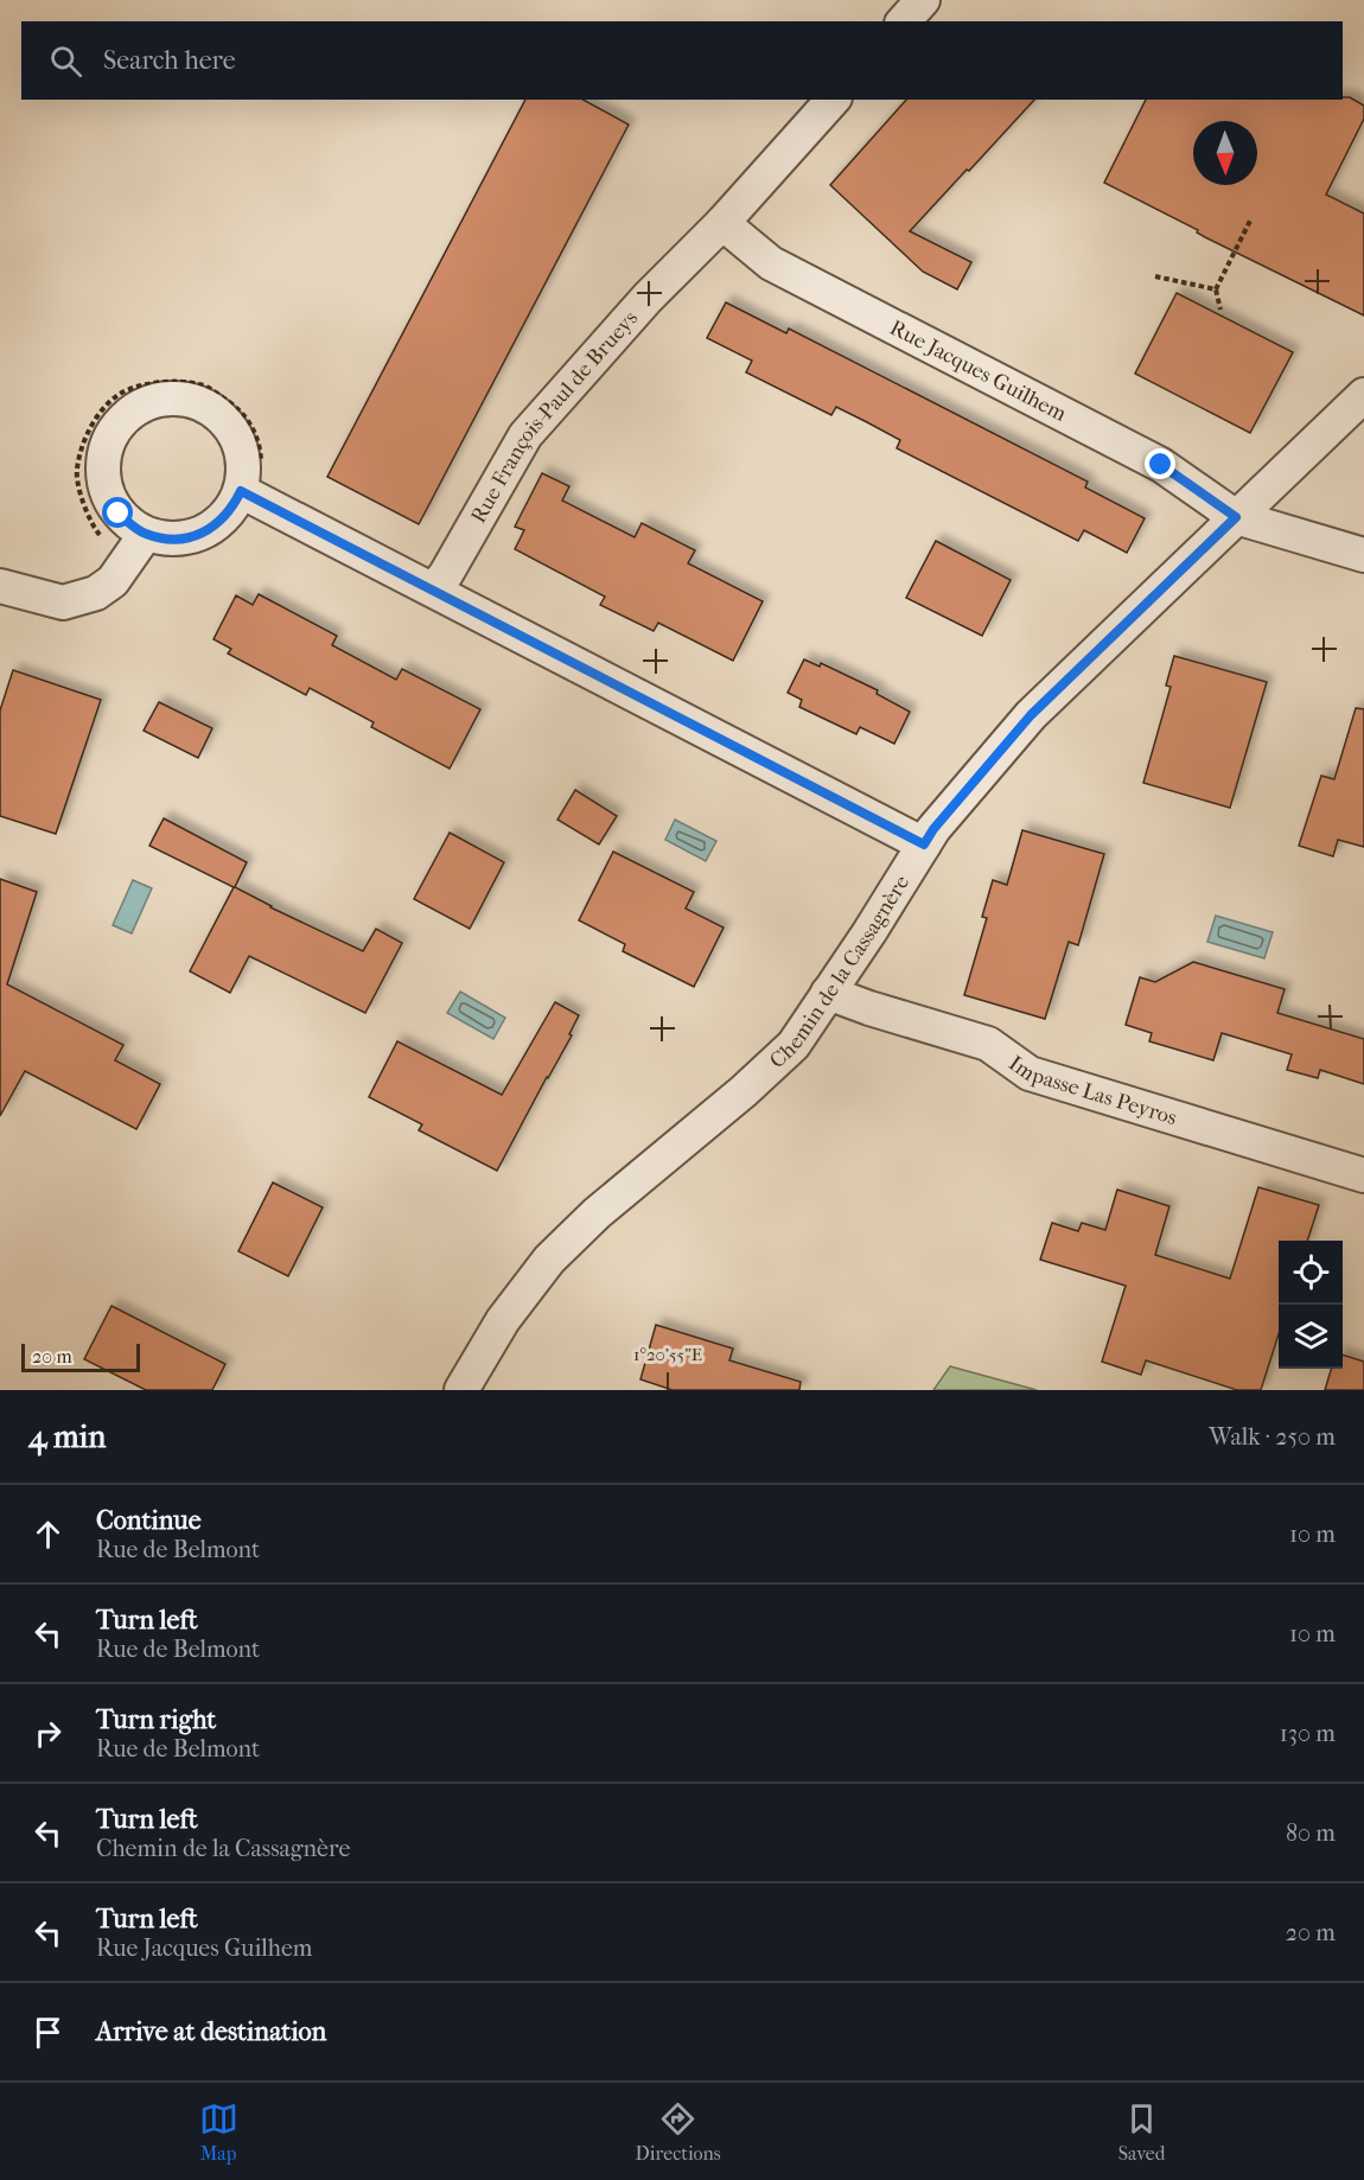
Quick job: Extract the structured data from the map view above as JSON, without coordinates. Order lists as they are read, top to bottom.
{
  "streets": {
    "street": [
      "Rue Jacques Guilhem",
      "Rue François-Paul de Brueys",
      "Chemin de la Cassagnère",
      "Impasse Las Peyros"
    ]
  },
  "crossings": [
    ["Rue Jacques Guilhem", "Rue François-Paul de Brueys"],
    ["Rue Jacques Guilhem", "Chemin de la Cassagnère"],
    ["Chemin de la Cassagnère", "Impasse Las Peyros"]
  ],
  "scale_bar": "20 m",
  "north": "bottom",
  "page": {
    "search": "Search here",
    "scale": "20 m",
    "heading": ["4 min", "Walk · 250 m"],
    "list": [
      ["Continue", "Rue de Belmont", "10 m"],
      ["Turn left", "Rue de Belmont", "10 m"],
      ["Turn right", "Rue de Belmont", "130 m"],
      ["Turn left", "Chemin de la Cassagnère", "80 m"],
      ["Turn left", "Rue Jacques Guilhem", "20 m"],
      "Arrive at destination"
    ],
    "nav": ["Map", "Directions", "Saved"]
  },
  "coordinates": ["1°20'55\"E"]
}
